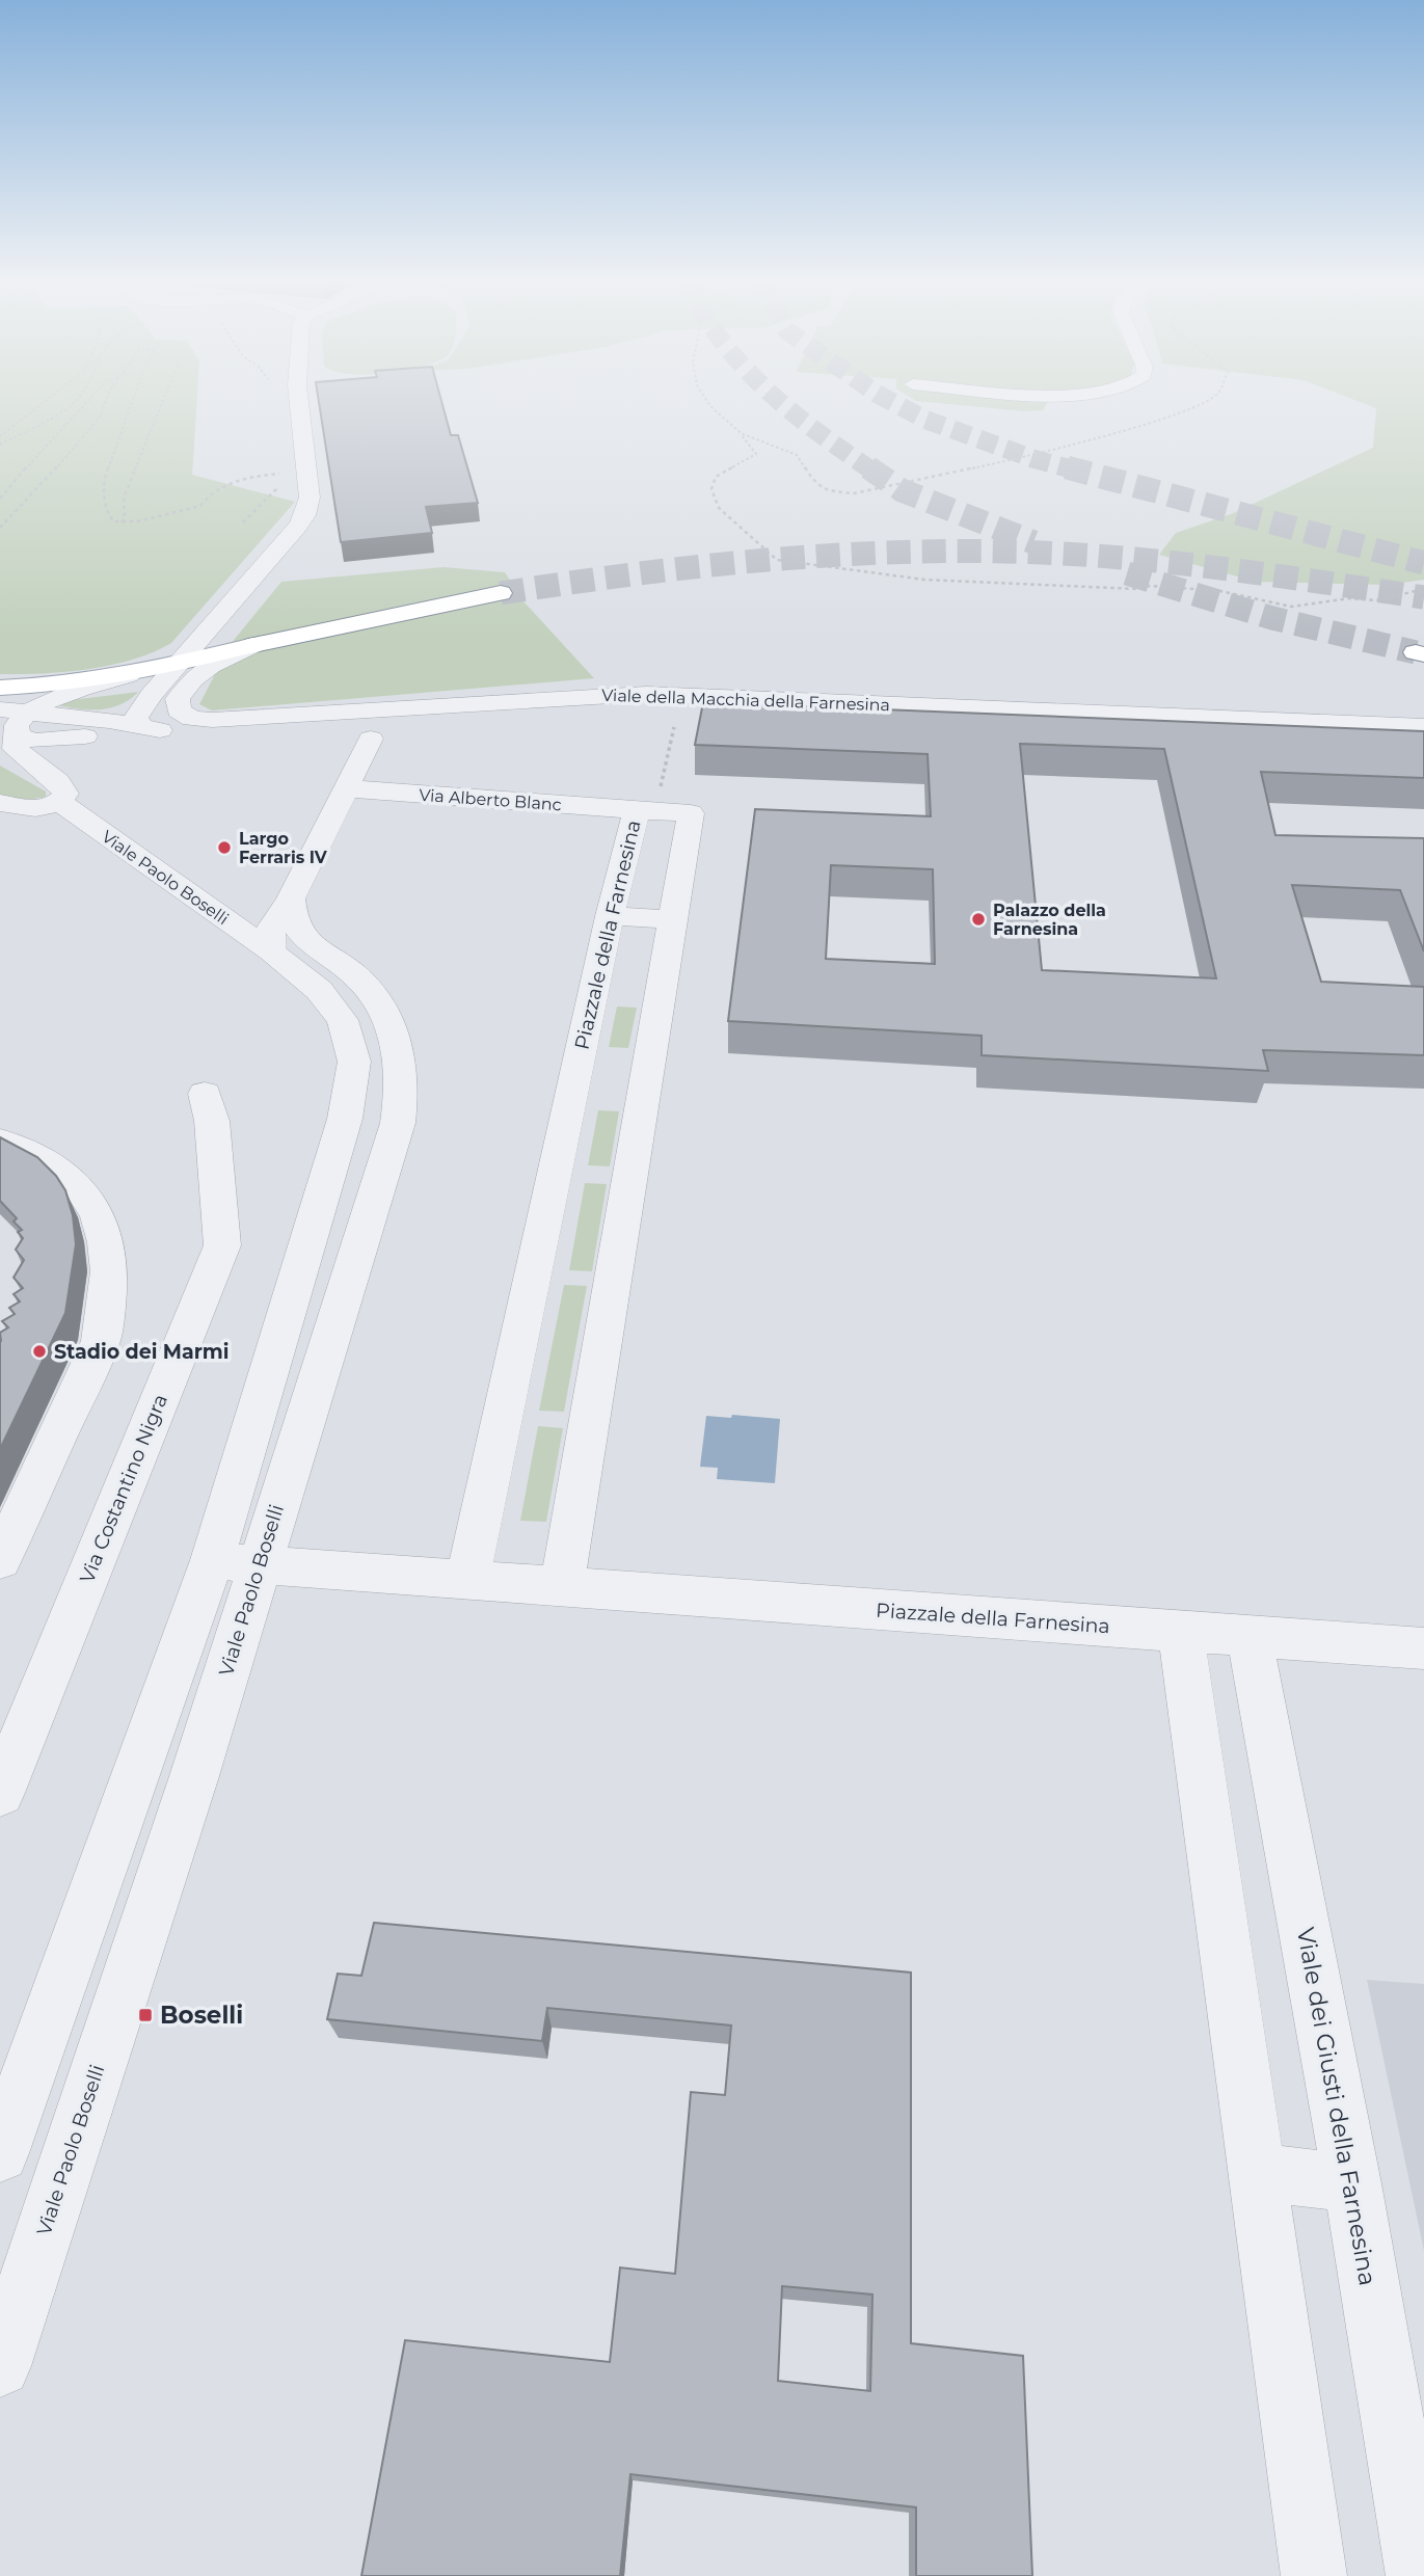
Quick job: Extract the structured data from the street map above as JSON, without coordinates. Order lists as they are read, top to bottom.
{
  "streets": {
    "street": [
      "Viale della Macchia della Farnesina",
      "Via Alberto Blanc",
      "Viale Paolo Boselli",
      "Piazzale della Farnesina",
      "Via Costantino Nigra",
      "Viale dei Giusti della Farnesina"
    ]
  },
  "crossings": [
    ["Via Alberto Blanc", "Piazzale della Farnesina"],
    ["Viale Paolo Boselli", "Piazzale della Farnesina"],
    ["Piazzale della Farnesina", "Viale dei Giusti della Farnesina"]
  ],
  "places": {
    "other": ["Largo Ferraris IV", "Palazzo della Farnesina", "Stadio dei Marmi"],
    "transit": ["Boselli"]
  }
}
